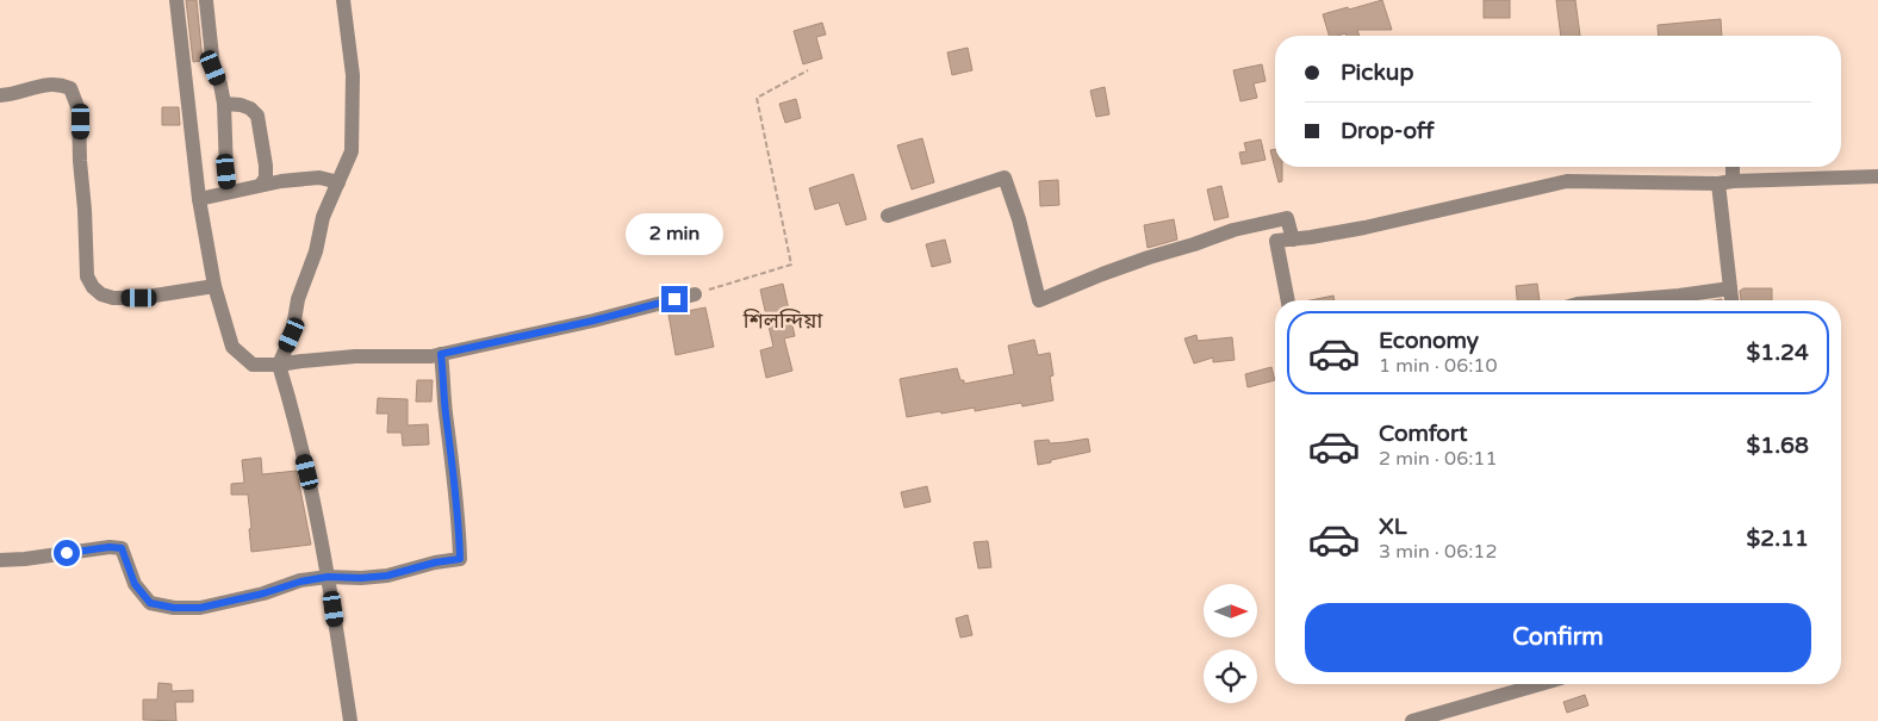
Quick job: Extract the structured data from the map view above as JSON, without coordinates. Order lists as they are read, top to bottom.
{
  "districts": ["শিলন্দিয়া"],
  "north": "right",
  "page": {
    "banner": ["Pickup", "Drop-off"],
    "bubble": "2 min",
    "list": [
      {
        "name": "Economy",
        "note": "1 min · 06:10",
        "value": "$1.24"
      },
      {
        "name": "Comfort",
        "note": "2 min · 06:11",
        "value": "$1.68"
      },
      {
        "name": "XL",
        "note": "3 min · 06:12",
        "value": "$2.11"
      }
    ],
    "buttons": "Confirm"
  }
}
